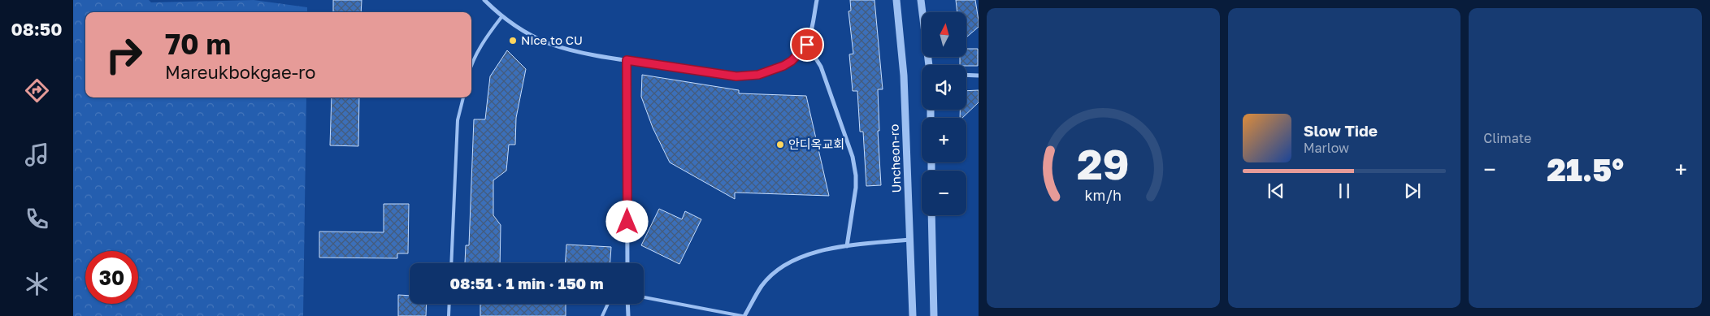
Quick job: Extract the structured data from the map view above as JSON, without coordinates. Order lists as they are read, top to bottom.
{
  "streets": {
    "street": ["Uncheon-ro"]
  },
  "places": ["Nice to CU", "안디옥교회"],
  "north": "top",
  "page": {
    "tabs": "08:50",
    "tile": "Climate",
    "map_buttons": ["+", "−"],
    "turn": ["70 m", "Mareukbokgae-ro"],
    "song": ["Slow Tide", "Marlow"],
    "heat": ["−", "21.5°", "+"],
    "limit": "30",
    "trip": "08:51 · 1 min · 150 m",
    "gauge": ["29", "km/h"]
  }
}
